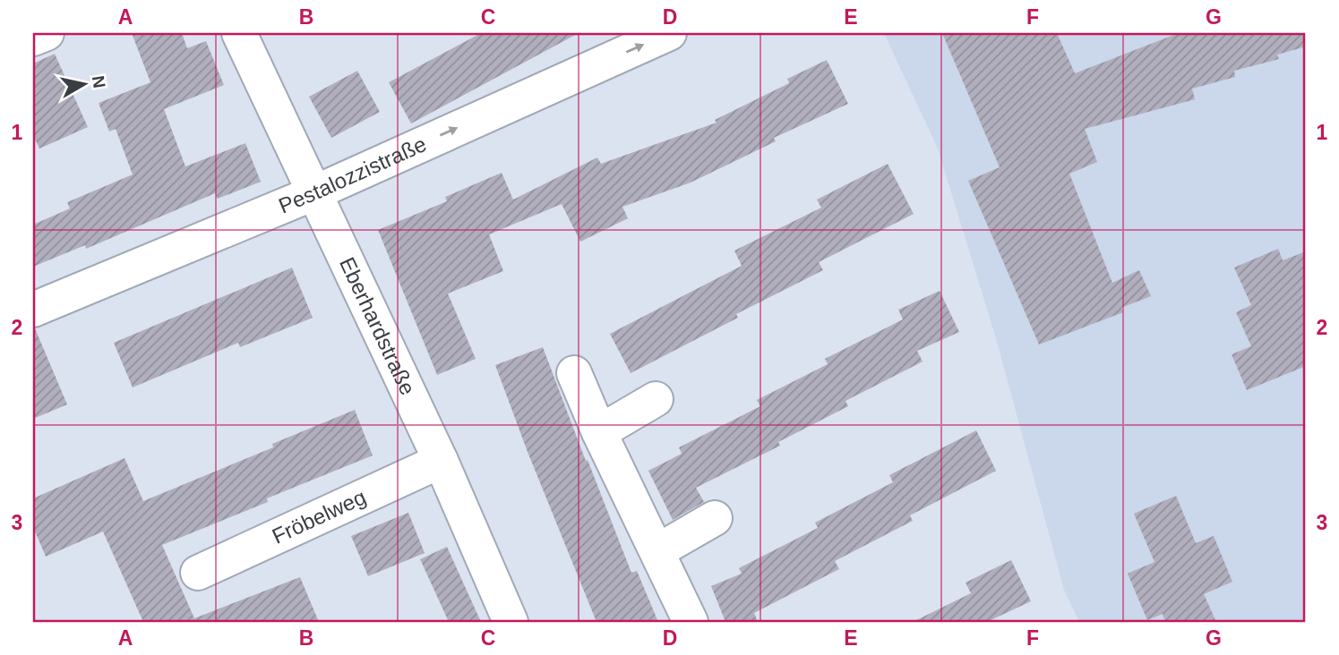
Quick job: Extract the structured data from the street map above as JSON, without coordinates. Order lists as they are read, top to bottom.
{
  "streets": {
    "street": ["Pestalozzistraße", "Eberhardstraße", "Fröbelweg"]
  },
  "crossings": [
    ["Pestalozzistraße", "Eberhardstraße"],
    ["Eberhardstraße", "Fröbelweg"]
  ],
  "one_way": ["Pestalozzistraße"],
  "north": "right",
  "grid": {
    "columns": [
      "A",
      "B",
      "C",
      "D",
      "E",
      "F",
      "G"
    ],
    "rows": ["1", "2", "3"]
  }
}
